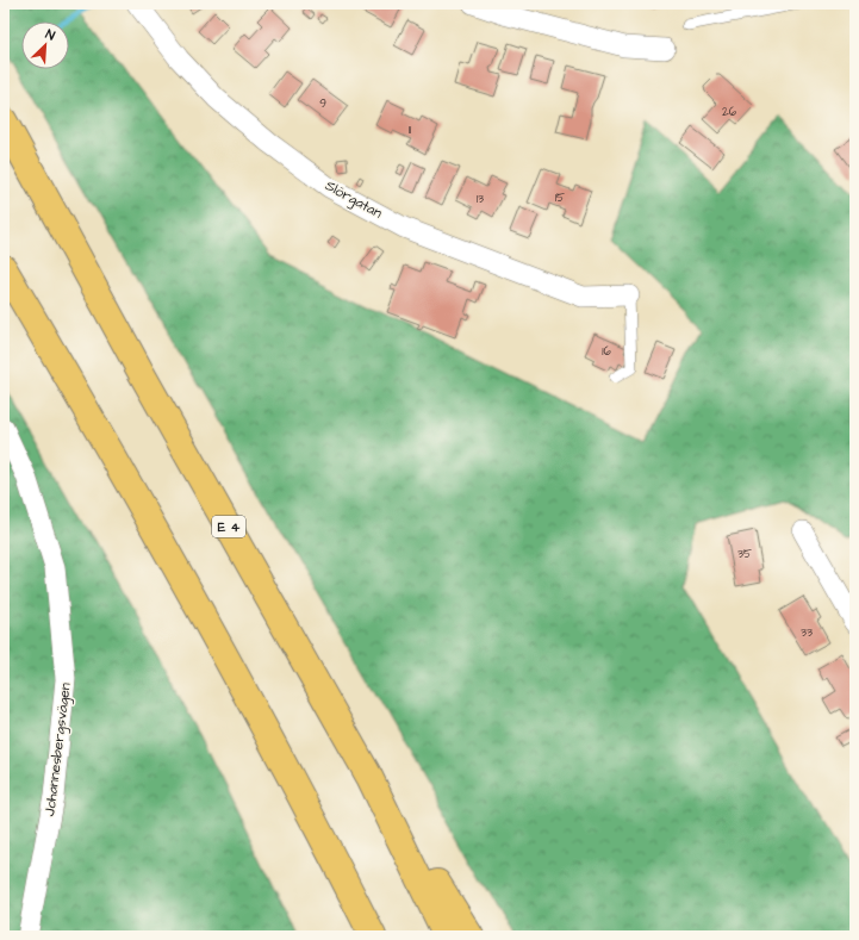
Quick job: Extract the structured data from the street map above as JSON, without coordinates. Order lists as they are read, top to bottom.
{
  "streets": {
    "highway": ["E 4"],
    "street": ["Slörgatan", "Johannesbergsvägen"]
  },
  "house_numbers": [
    "9",
    "26",
    "11",
    "15",
    "13",
    "16",
    "35",
    "33"
  ],
  "north": "top right"
}
